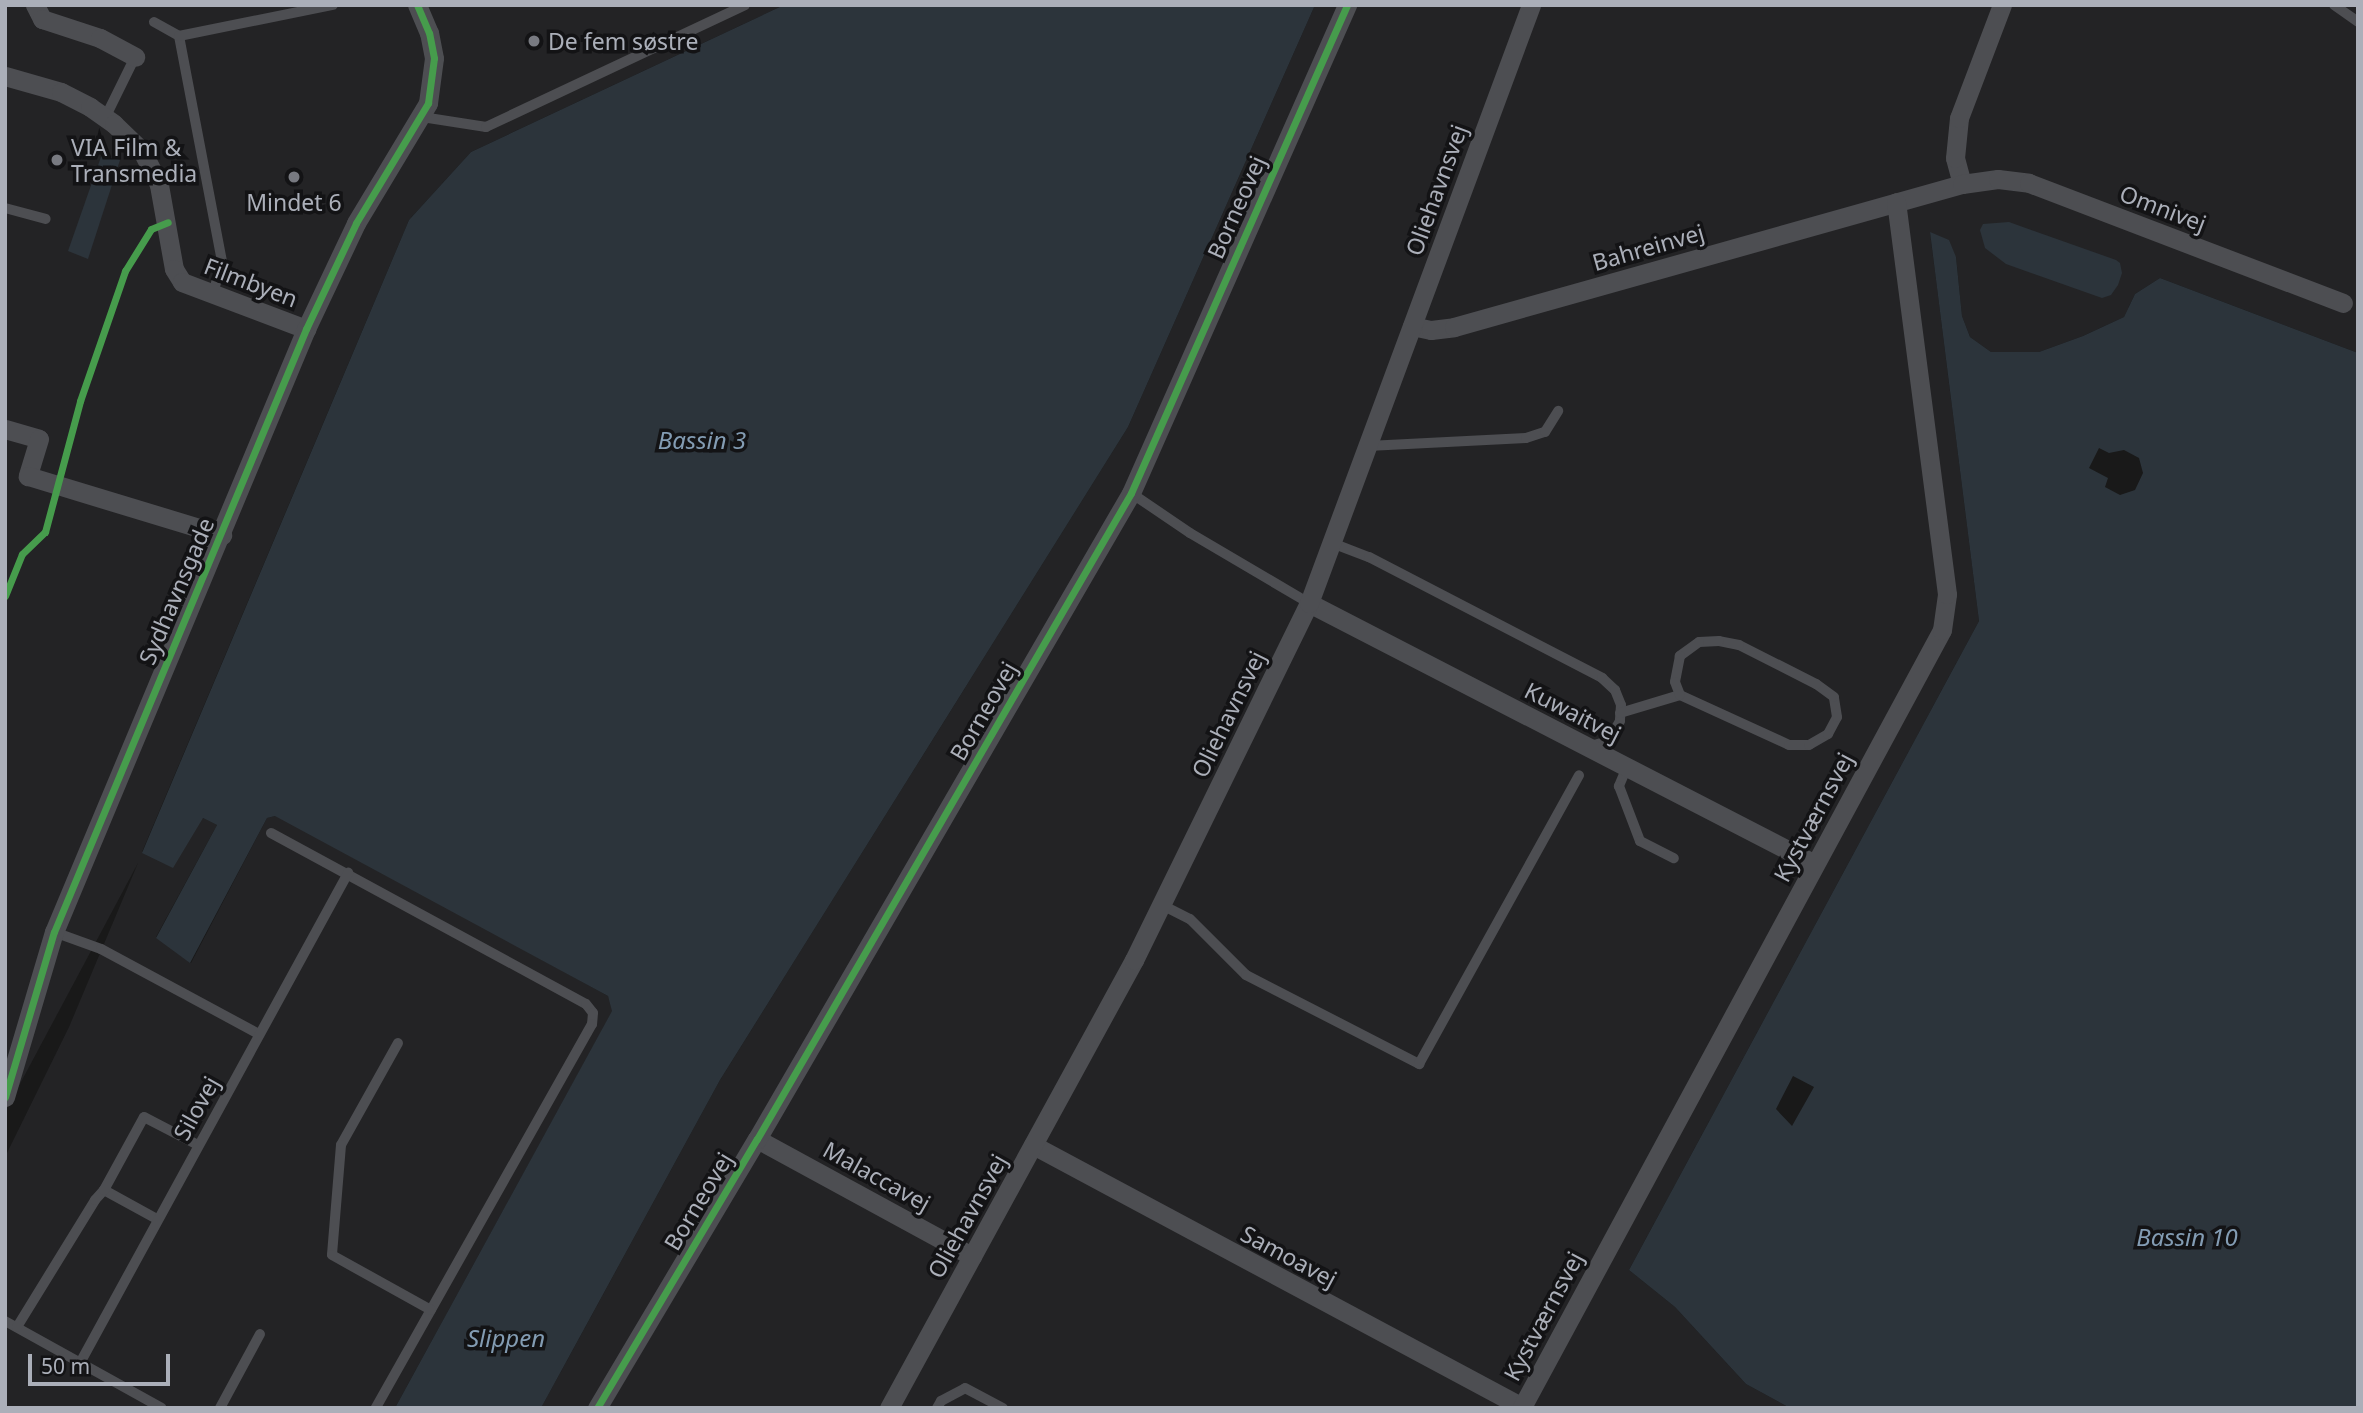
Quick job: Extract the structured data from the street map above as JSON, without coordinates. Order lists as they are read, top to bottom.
{
  "streets": {
    "street": [
      "Oliehavnsvej",
      "Borneovej",
      "Omnivej",
      "Bahreinvej",
      "Filmbyen",
      "Sydhavnsgade",
      "Kuwaitvej",
      "Kystværnsvej",
      "Malaccavej",
      "Samoavej"
    ],
    "lane": ["Silovej"]
  },
  "crossings": [
    ["Oliehavnsvej", "Bahreinvej"],
    ["Oliehavnsvej", "Kuwaitvej"],
    ["Oliehavnsvej", "Malaccavej"],
    ["Oliehavnsvej", "Samoavej"],
    ["Borneovej", "Malaccavej"],
    ["Omnivej", "Bahreinvej"],
    ["Omnivej", "Kystværnsvej"],
    ["Bahreinvej", "Kystværnsvej"],
    ["Filmbyen", "Sydhavnsgade"],
    ["Kuwaitvej", "Kystværnsvej"],
    ["Kystværnsvej", "Samoavej"]
  ],
  "water": ["Bassin 3", "Bassin 10", "Slippen"],
  "places": ["De fem søstre", "VIA Film & Transmedia", "Mindet 6"],
  "scale_bar": "50 m"
}
